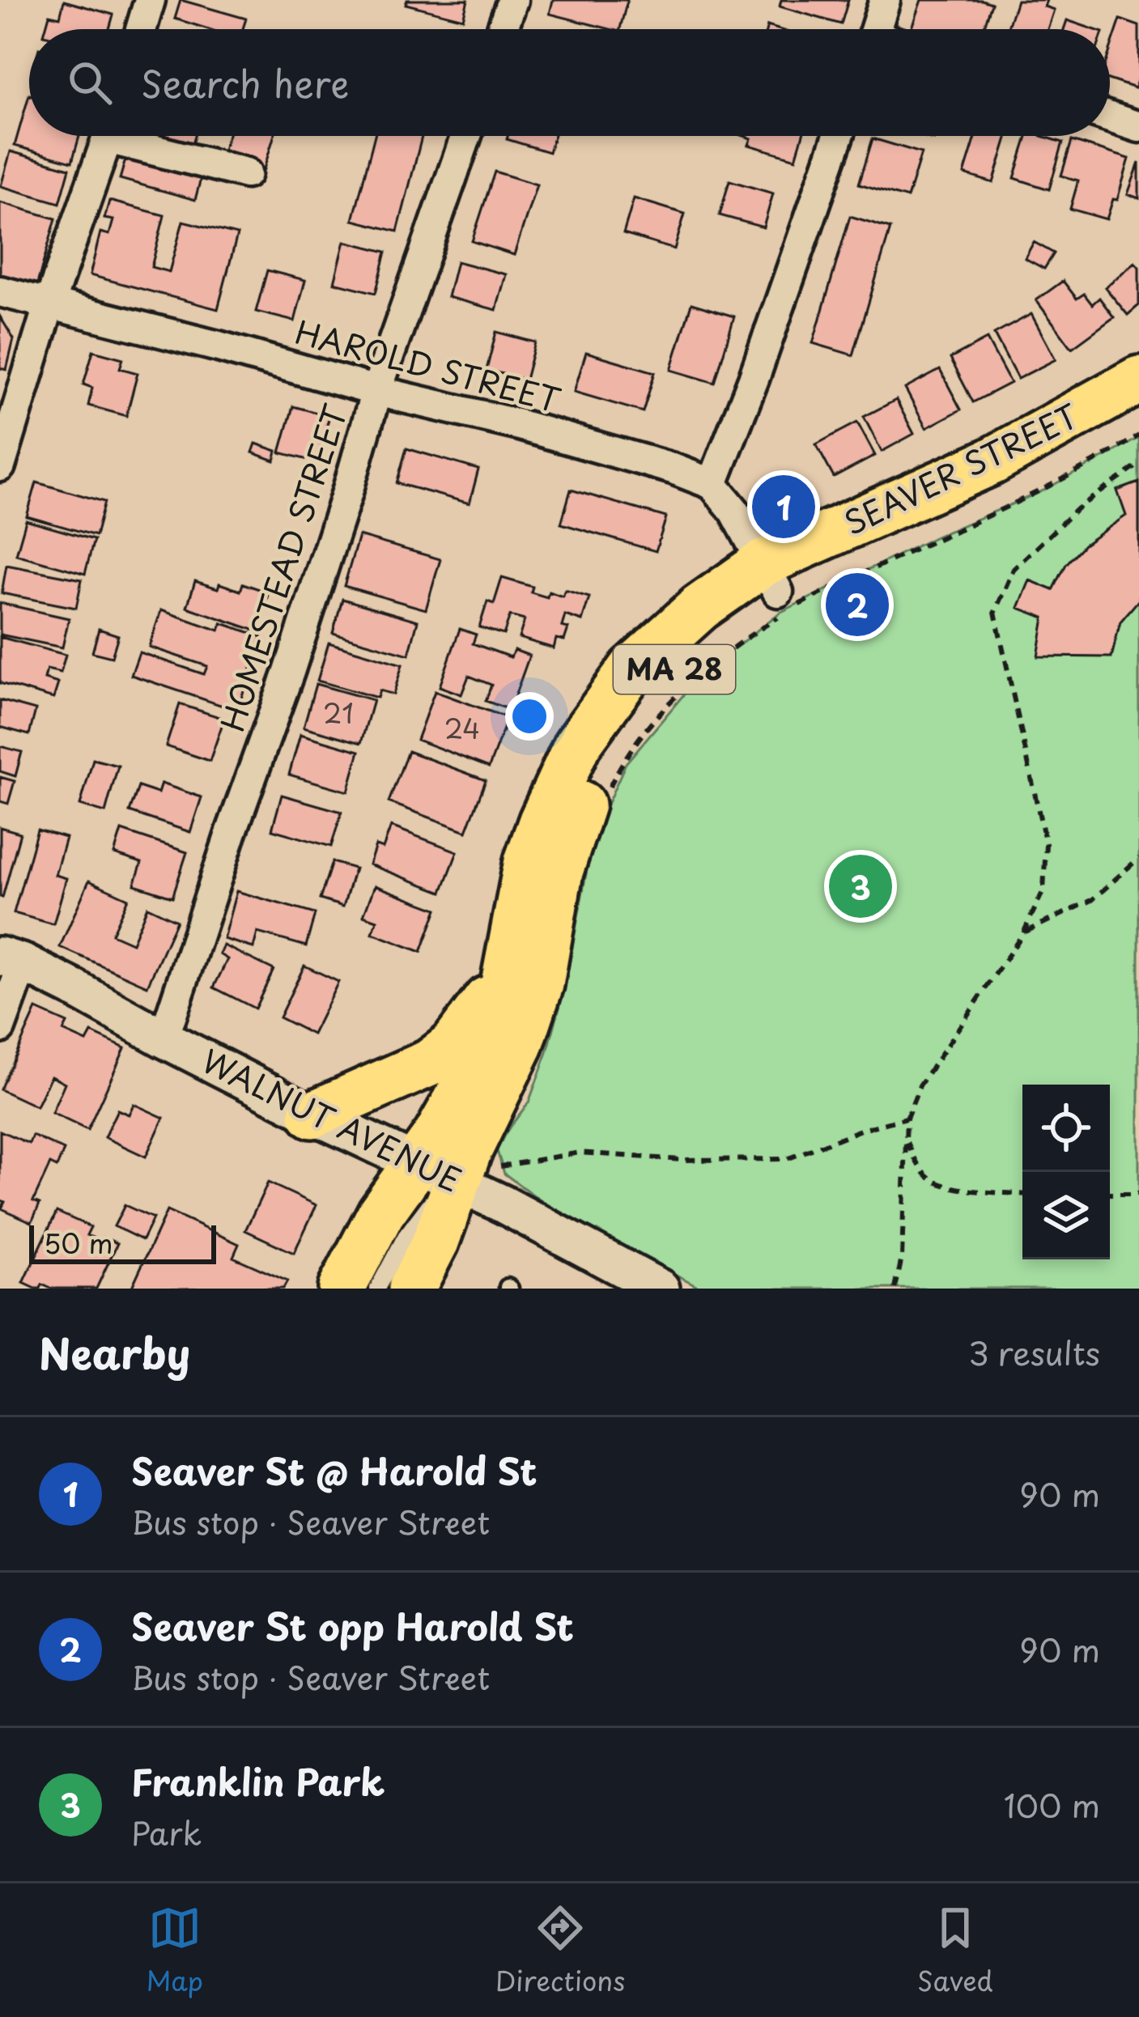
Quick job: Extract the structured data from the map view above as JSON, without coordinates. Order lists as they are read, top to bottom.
{
  "streets": {
    "main road": ["SEAVER STREET", "MA 28"],
    "street": ["HAROLD STREET", "HOMESTEAD STREET", "WALNUT AVENUE"]
  },
  "crossings": [
    ["HAROLD STREET", "HOMESTEAD STREET"],
    ["SEAVER STREET", "MA 28"],
    ["SEAVER STREET", "WALNUT AVENUE"],
    ["HOMESTEAD STREET", "WALNUT AVENUE"],
    ["MA 28", "WALNUT AVENUE"]
  ],
  "house_numbers": ["21", "24"],
  "scale_bar": "50 m",
  "page": {
    "search": "Search here",
    "pins": ["1", "2", "3"],
    "scale": "50 m",
    "heading": ["Nearby", "3 results"],
    "list": [
      {
        "mark": "1",
        "name": "Seaver St @ Harold St",
        "note": "Bus stop · Seaver Street",
        "value": "90 m"
      },
      {
        "mark": "2",
        "name": "Seaver St opp Harold St",
        "note": "Bus stop · Seaver Street",
        "value": "90 m"
      },
      {
        "mark": "3",
        "name": "Franklin Park",
        "note": "Park",
        "value": "100 m"
      }
    ],
    "nav": ["Map", "Directions", "Saved"]
  }
}
